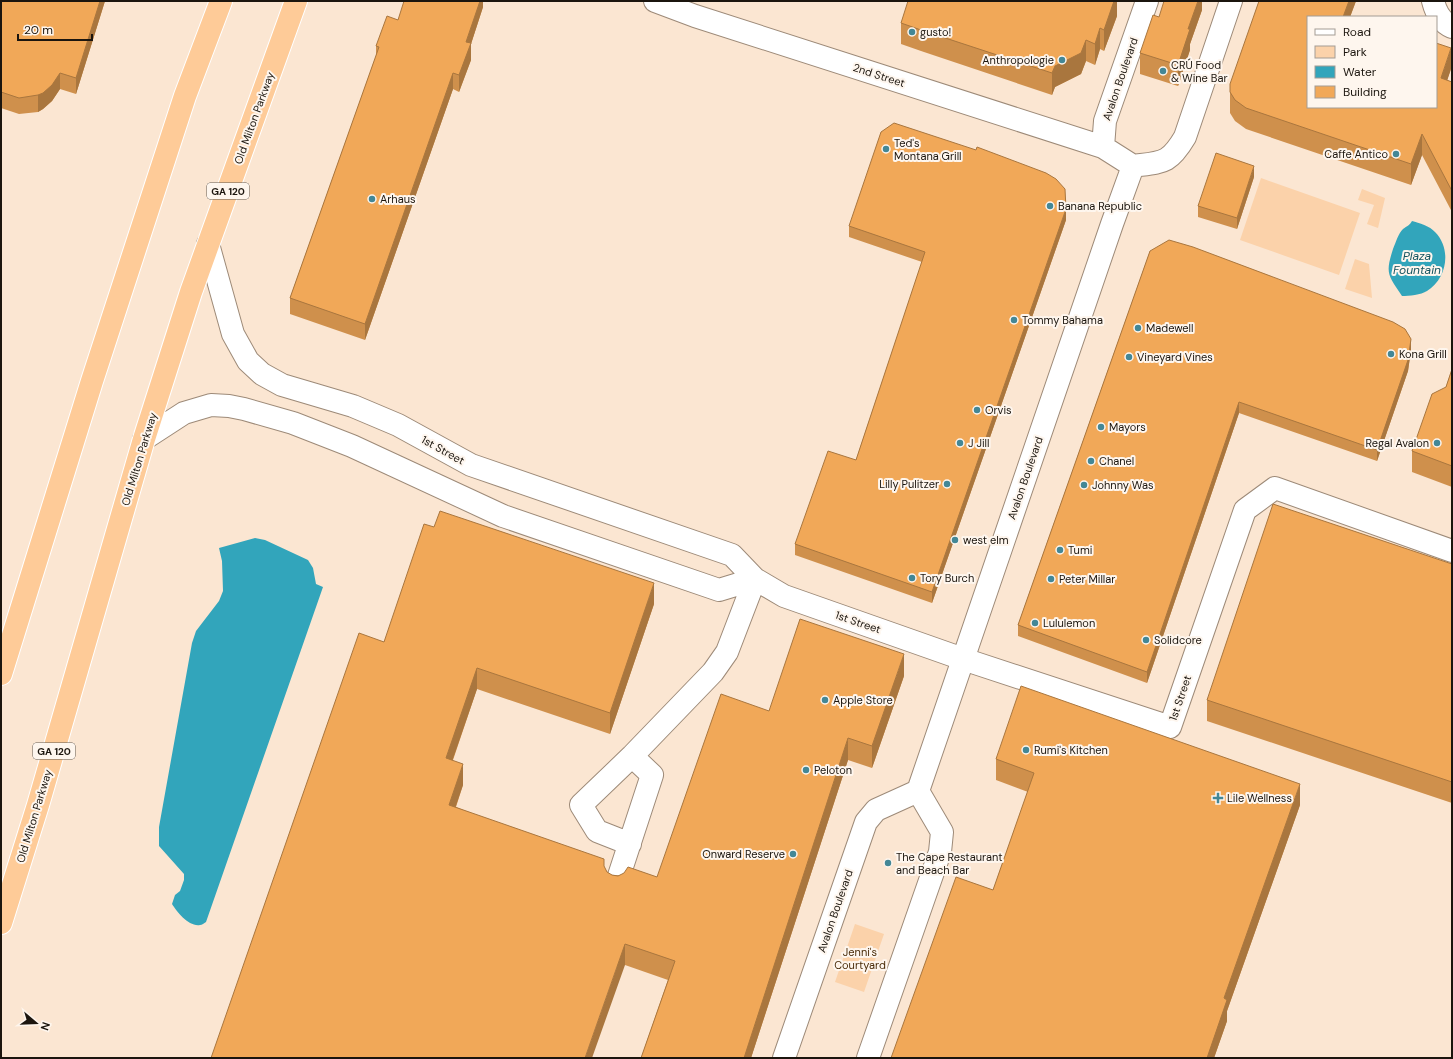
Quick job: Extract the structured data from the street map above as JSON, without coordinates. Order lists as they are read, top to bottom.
{
  "streets": {
    "highway": ["Old Milton Parkway", "GA 120"],
    "street": ["2nd Street", "Avalon Boulevard", "1st Street"]
  },
  "crossings": [
    ["2nd Street", "Avalon Boulevard"],
    ["Avalon Boulevard", "1st Street"],
    ["Old Milton Parkway", "1st Street"]
  ],
  "water": ["Plaza Fountain"],
  "parks": ["Jenni's Courtyard"],
  "places": {
    "other": [
      "gusto!",
      "Anthropologie",
      "CRÚ Food & Wine Bar",
      "Ted's Montana Grill",
      "Caffe Antico",
      "Arhaus",
      "Banana Republic",
      "Tommy Bahama",
      "Madewell",
      "Kona Grill",
      "Vineyard Vines",
      "Orvis",
      "Mayors",
      "J Jill",
      "Regal Avalon",
      "Chanel",
      "Lilly Pulitzer",
      "Johnny Was",
      "west elm",
      "Tumi",
      "Tory Burch",
      "Peter Millar",
      "Lululemon",
      "Solidcore",
      "Apple Store",
      "Rumi's Kitchen",
      "Peloton",
      "Onward Reserve",
      "The Cape Restaurant and Beach Bar"
    ],
    "health": ["Lile Wellness"]
  },
  "legend": [
    "Road",
    "Park",
    "Water",
    "Building"
  ],
  "scale_bar": "20 m",
  "north": "right"
}
